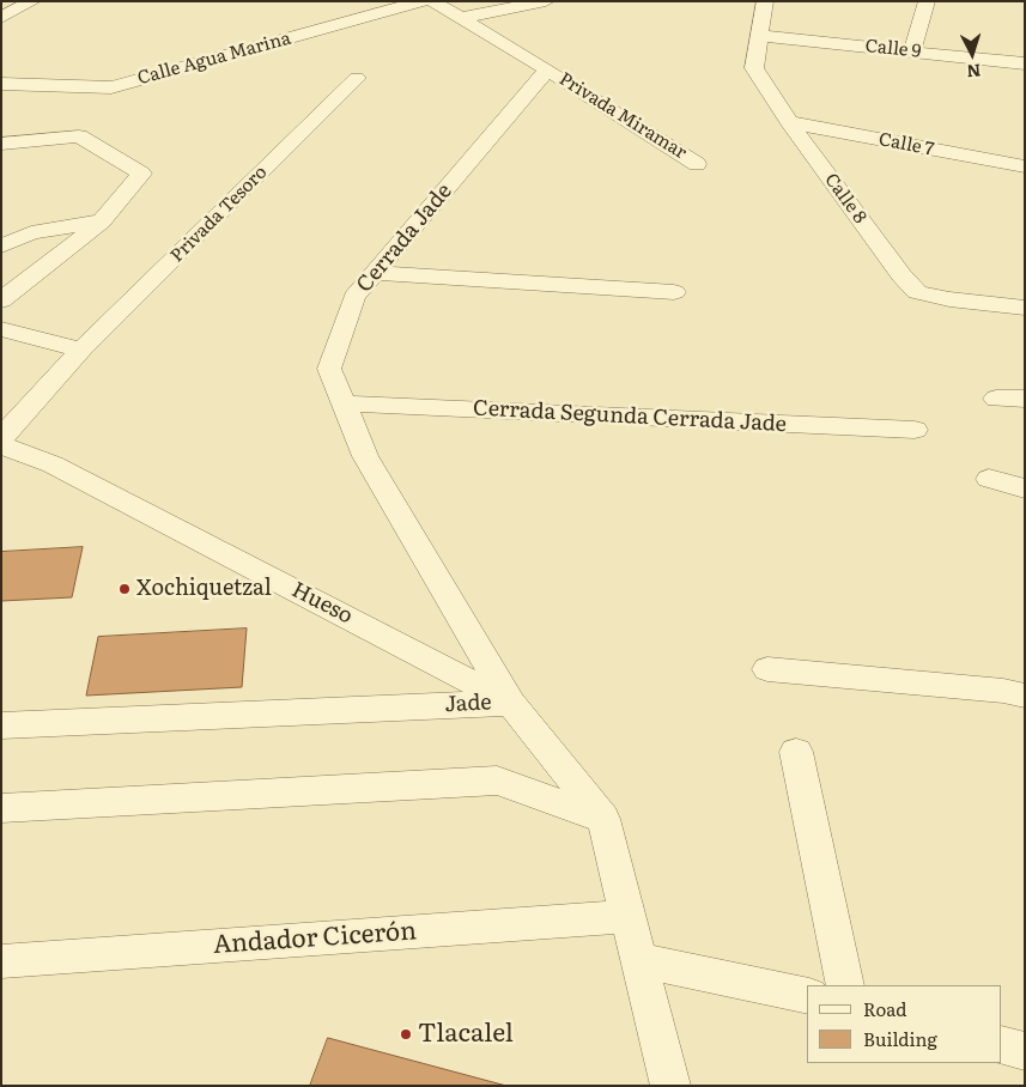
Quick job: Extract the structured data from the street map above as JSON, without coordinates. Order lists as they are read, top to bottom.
{
  "streets": {
    "street": [
      "Calle 9",
      "Calle Agua Marina",
      "Privada Miramar",
      "Calle 7",
      "Calle 8",
      "Privada Tesoro",
      "Cerrada Jade",
      "Cerrada Segunda Cerrada Jade",
      "Hueso",
      "Jade",
      "Andador Cicerón"
    ]
  },
  "crossings": [
    ["Calle 9", "Calle 8"],
    ["Privada Miramar", "Cerrada Jade"],
    ["Calle 7", "Calle 8"],
    ["Cerrada Jade", "Cerrada Segunda Cerrada Jade"],
    ["Cerrada Jade", "Hueso"],
    ["Cerrada Jade", "Jade"],
    ["Hueso", "Jade"],
    ["Jade", "Andador Cicerón"]
  ],
  "places": ["Xochiquetzal", "Tlacalel"],
  "legend": ["Road", "Building"],
  "north": "bottom"
}
